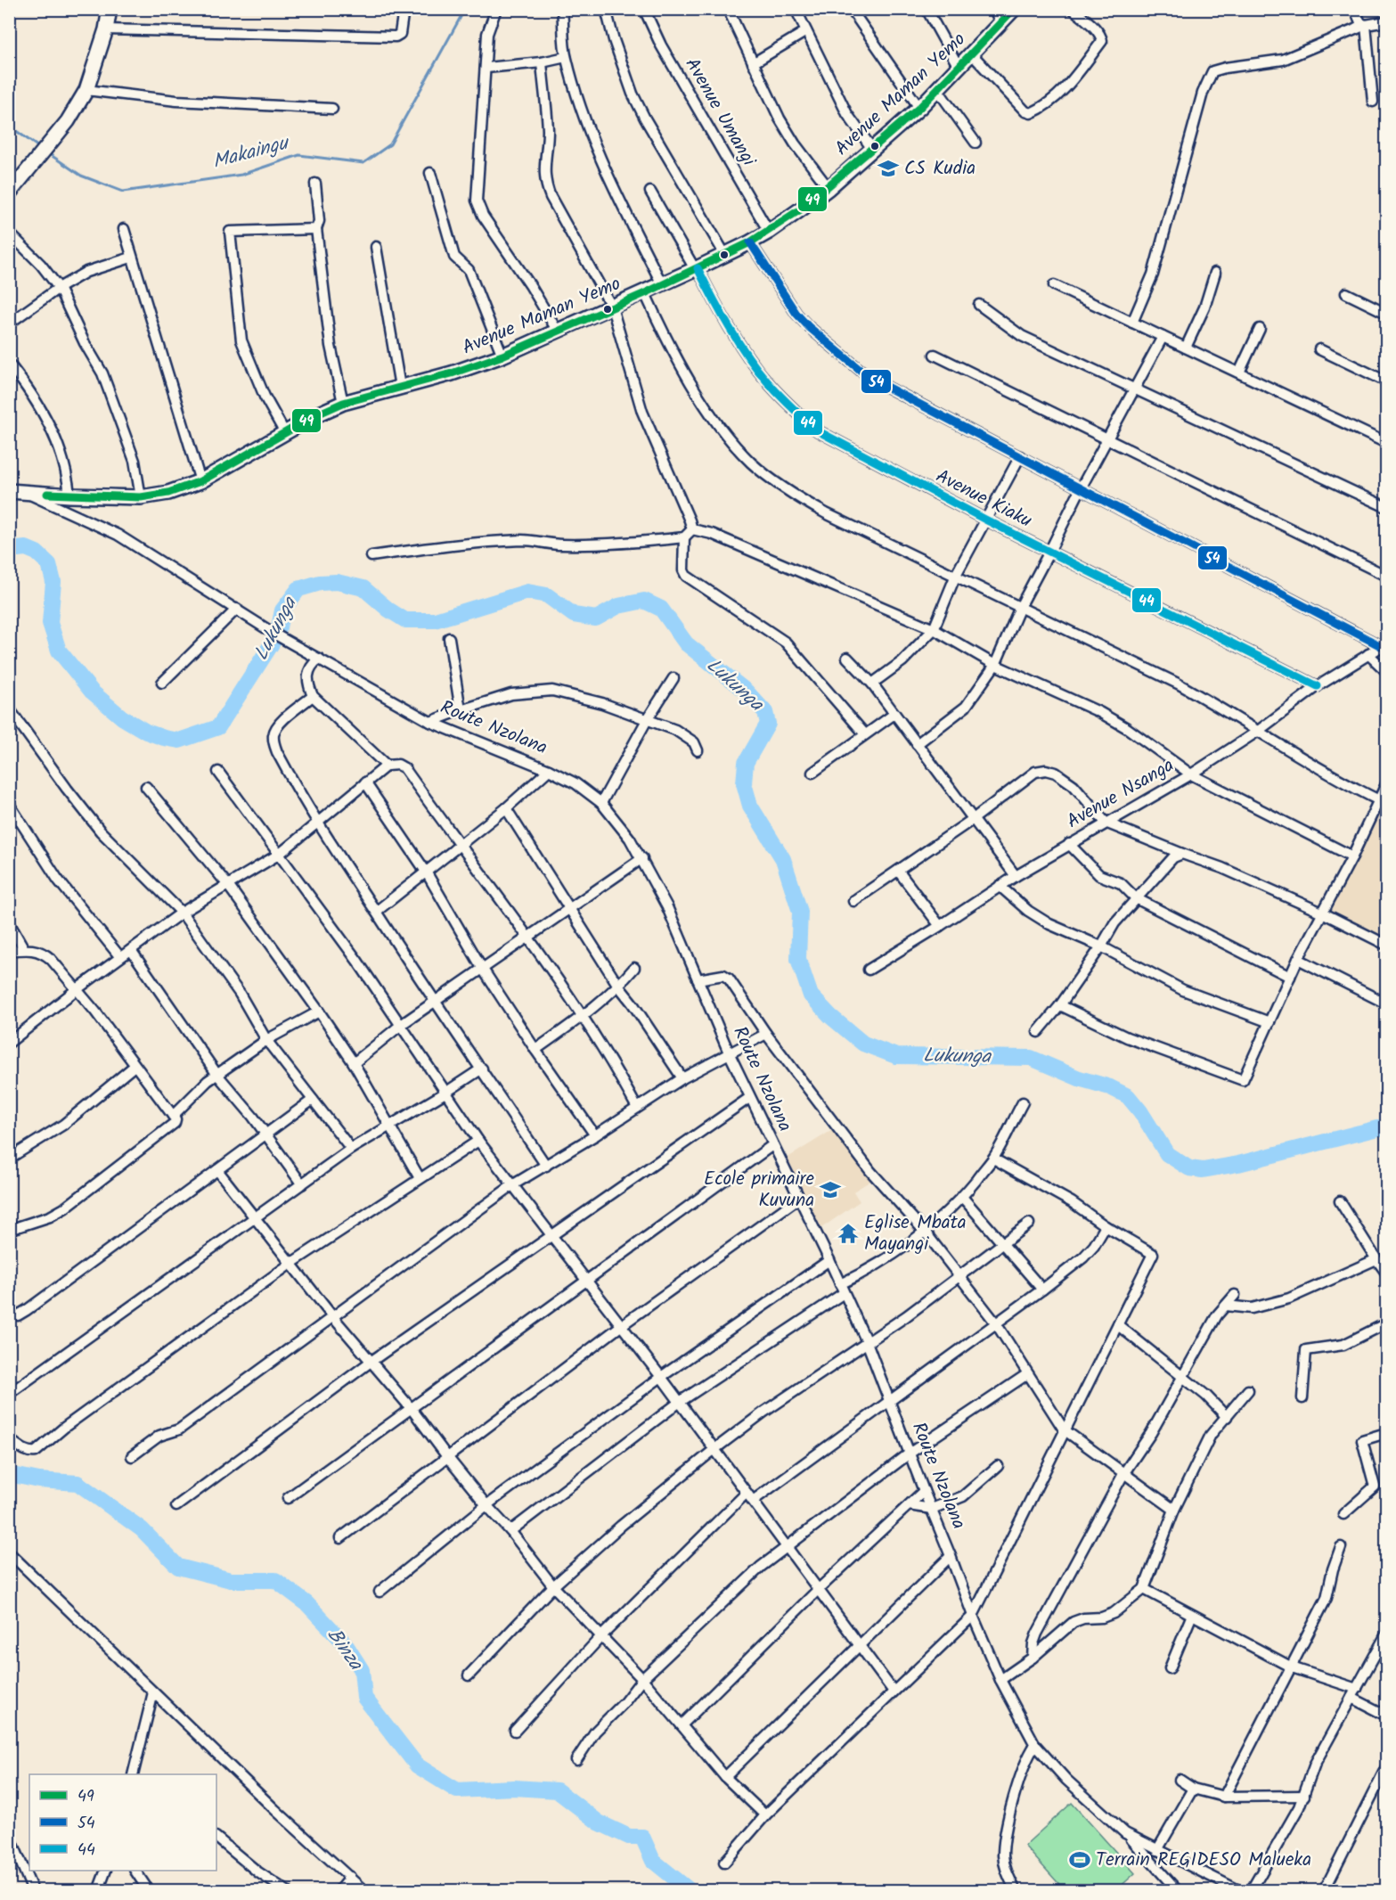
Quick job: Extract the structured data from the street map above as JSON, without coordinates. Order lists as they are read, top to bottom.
{
  "streets": {
    "street": [
      "Avenue Maman Yemo",
      "Avenue Umangi",
      "Avenue Kiaku",
      "Route Nzolana",
      "Avenue Nsanga"
    ]
  },
  "crossings": [
    ["Avenue Maman Yemo", "Avenue Umangi"],
    ["Avenue Maman Yemo", "Avenue Kiaku"],
    ["Avenue Maman Yemo", "Route Nzolana"],
    ["Avenue Kiaku", "Avenue Nsanga"]
  ],
  "water": ["Makaingu", "Lukunga", "Binza"],
  "places": {
    "school or university": ["CS Kudia", "Ecole primaire Kuvuna"],
    "temple": ["Eglise Mbata Mayangi"],
    "sports": ["Terrain REGIDESO Malueka"]
  },
  "lines": ["transit line 49", "transit line 54", "transit line 44"],
  "legend": ["49", "54", "44"]
}
